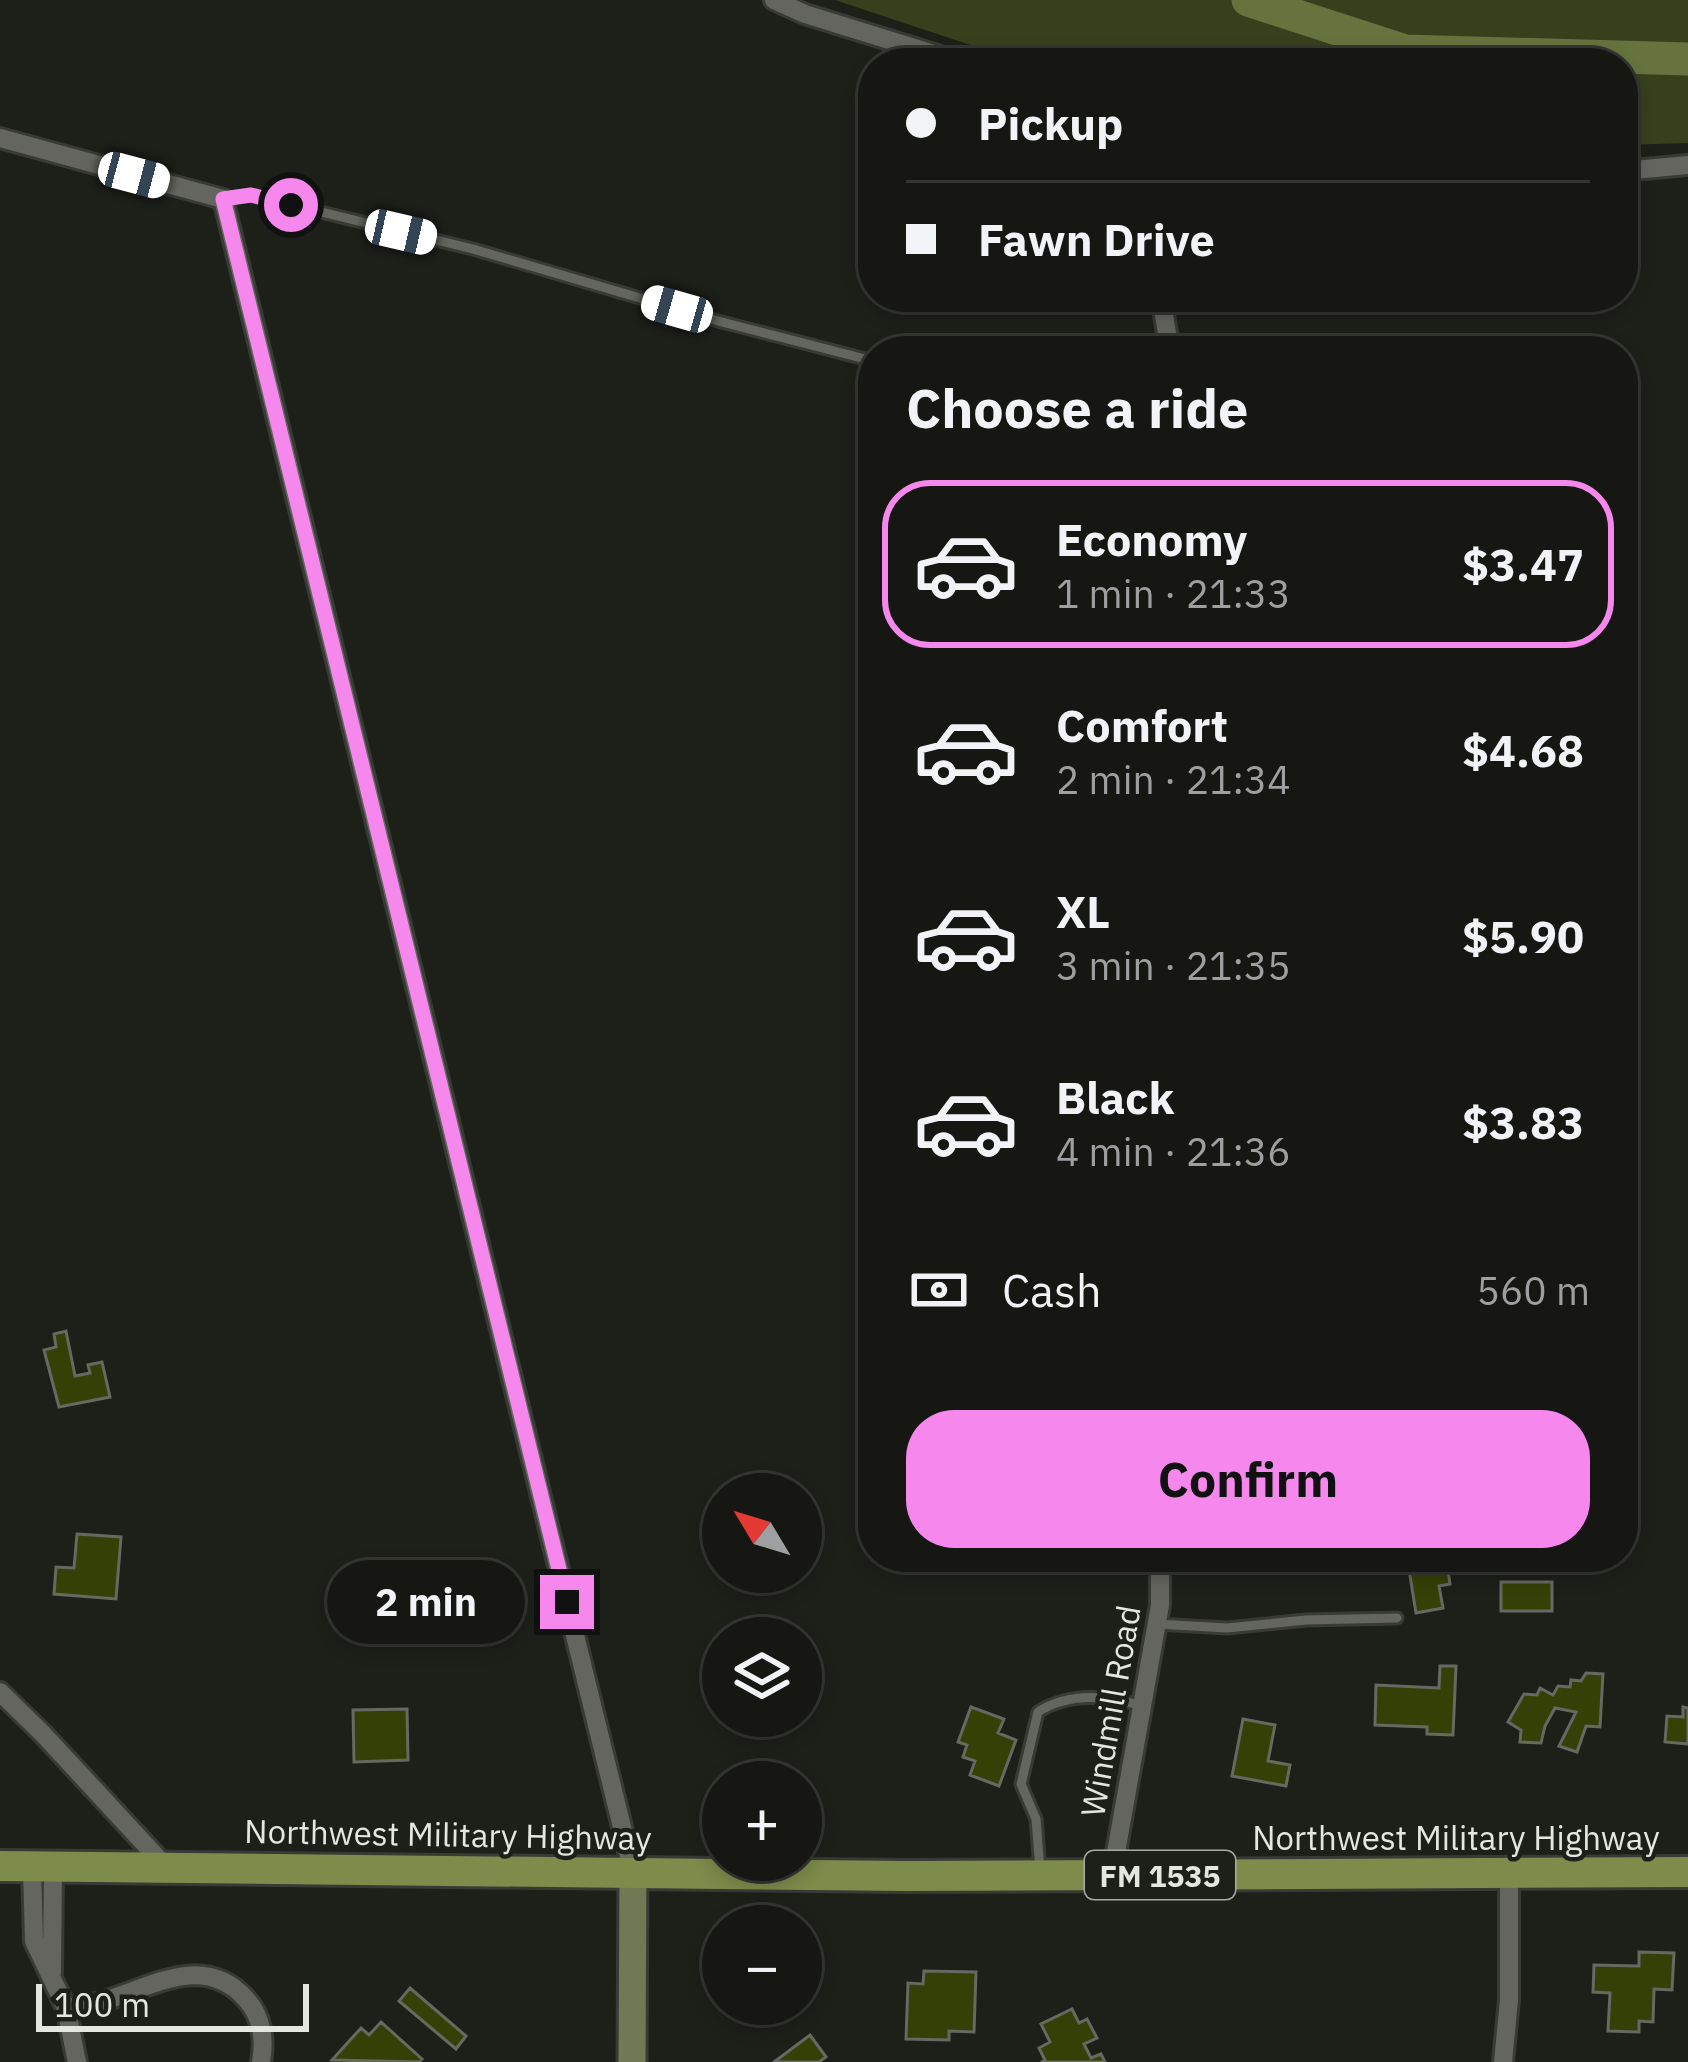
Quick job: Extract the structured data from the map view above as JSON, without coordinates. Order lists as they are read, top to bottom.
{
  "streets": {
    "main road": ["Northwest Military Highway", "FM 1535"],
    "street": ["Windmill Road"]
  },
  "crossings": [
    ["Windmill Road", "Northwest Military Highway"]
  ],
  "scale_bar": "100 m",
  "north": "top left",
  "page": {
    "banner": ["Pickup", "Fawn Drive"],
    "heading": "Choose a ride",
    "list": [
      {
        "name": "Economy",
        "note": "1 min · 21:33",
        "value": "$3.47"
      },
      {
        "name": "Comfort",
        "note": "2 min · 21:34",
        "value": "$4.68"
      },
      {
        "name": "XL",
        "note": "3 min · 21:35",
        "value": "$5.90"
      },
      {
        "name": "Black",
        "note": "4 min · 21:36",
        "value": "$3.83"
      }
    ],
    "pay": ["Cash", "560 m"],
    "buttons": "Confirm",
    "map_buttons": ["+", "−"],
    "bubble": "2 min",
    "scale": "100 m"
  }
}
